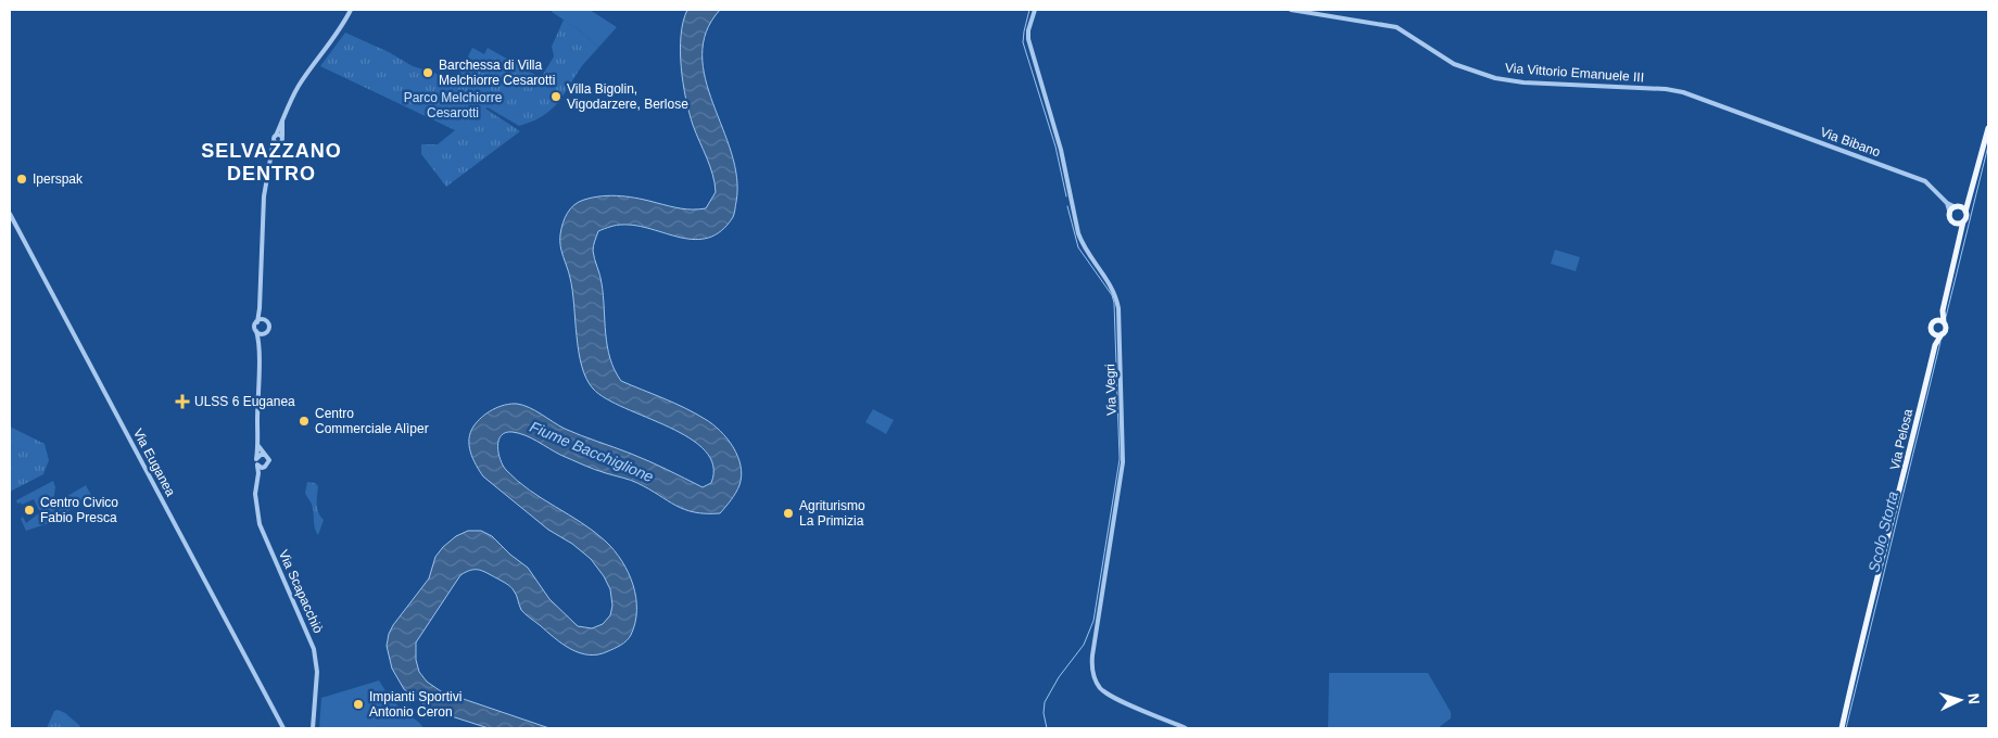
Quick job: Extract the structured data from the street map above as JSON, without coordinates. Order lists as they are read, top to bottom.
{
  "streets": {
    "main road": ["Via Pelosa"],
    "street": [
      "Via Vittorio Emanuele III",
      "Via Bibano",
      "Via Vegri",
      "Via Euganea",
      "Via Scapacchiò"
    ]
  },
  "crossings": [
    ["Via Vittorio Emanuele III", "Via Bibano"],
    ["Via Bibano", "Via Pelosa"]
  ],
  "districts": ["SELVAZZANO DENTRO"],
  "water": ["Fiume Bacchiglione", "Scolo Storta"],
  "parks": ["Parco Melchiorre Cesarotti"],
  "places": {
    "other": [
      "Barchessa di Villa Melchiorre Cesarotti",
      "Villa Bigolin, Vigodarzere, Berlose",
      "Iperspak",
      "Centro Commerciale Alìper",
      "Centro Civico Fabio Presca",
      "Agriturismo La Primizia",
      "Impianti Sportivi Antonio Ceron"
    ],
    "health": ["ULSS 6 Euganea"]
  },
  "north": "right"
}
